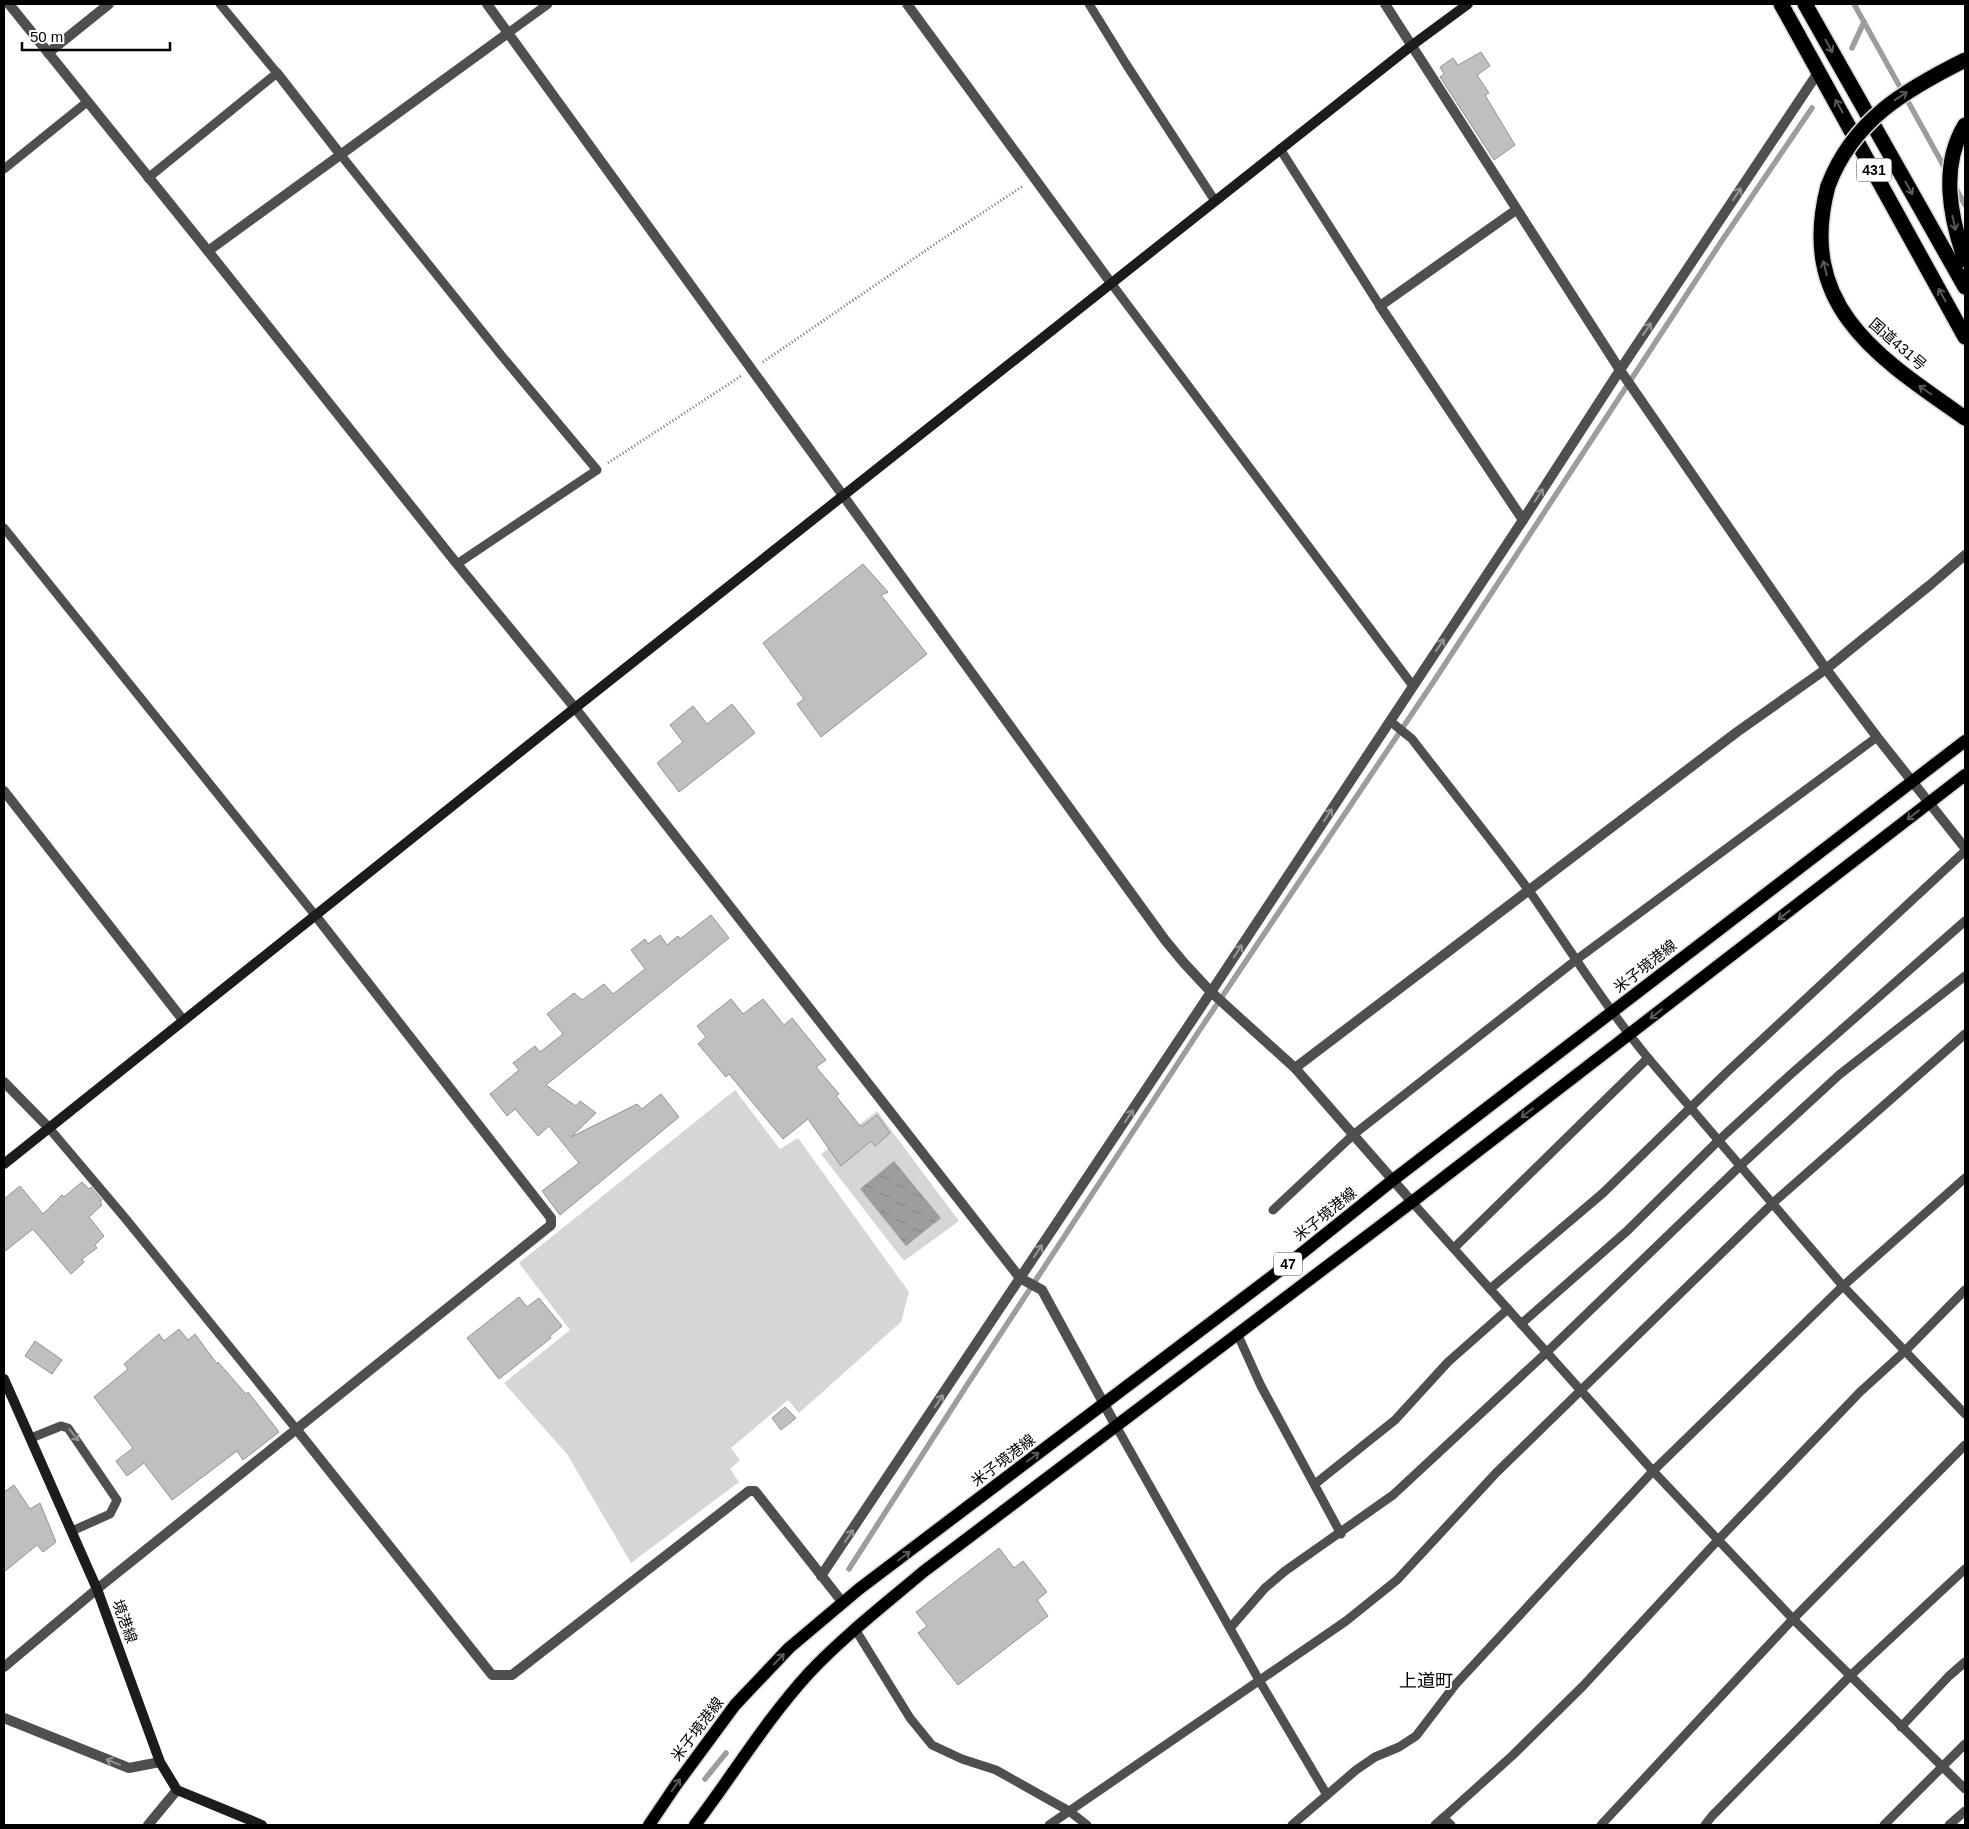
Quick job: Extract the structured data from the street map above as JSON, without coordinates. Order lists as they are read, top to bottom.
{
  "streets": {
    "highway": ["431", "国道431号"],
    "main road": ["米子境港線", "47"],
    "street": ["境港線"]
  },
  "districts": ["上道町"],
  "scale_bar": "50 m"
}
